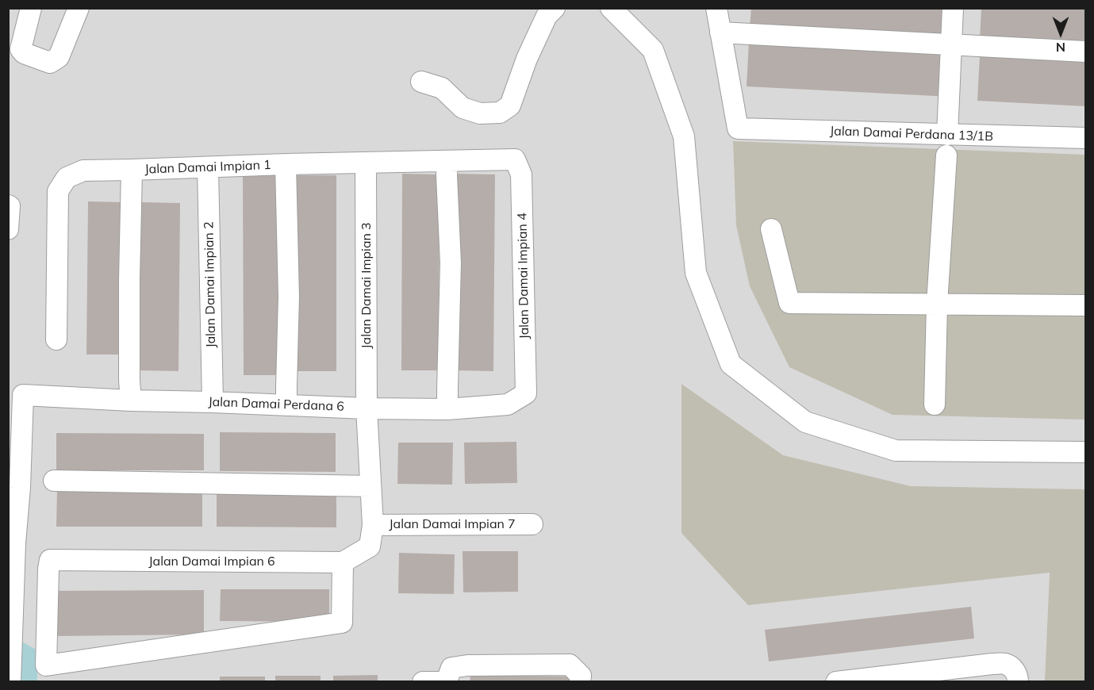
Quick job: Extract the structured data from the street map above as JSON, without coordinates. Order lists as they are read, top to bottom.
{
  "streets": {
    "street": [
      "Jalan Damai Perdana 13/1B",
      "Jalan Damai Impian 1",
      "Jalan Damai Impian 4",
      "Jalan Damai Impian 2",
      "Jalan Damai Impian 3",
      "Jalan Damai Perdana 6",
      "Jalan Damai Impian 7",
      "Jalan Damai Impian 6"
    ]
  },
  "crossings": [
    ["Jalan Damai Impian 1", "Jalan Damai Impian 4"],
    ["Jalan Damai Impian 1", "Jalan Damai Impian 2"],
    ["Jalan Damai Impian 1", "Jalan Damai Impian 3"],
    ["Jalan Damai Impian 4", "Jalan Damai Perdana 6"],
    ["Jalan Damai Impian 2", "Jalan Damai Perdana 6"],
    ["Jalan Damai Impian 3", "Jalan Damai Perdana 6"],
    ["Jalan Damai Impian 3", "Jalan Damai Impian 7"],
    ["Jalan Damai Impian 3", "Jalan Damai Impian 6"]
  ],
  "north": "bottom"
}
